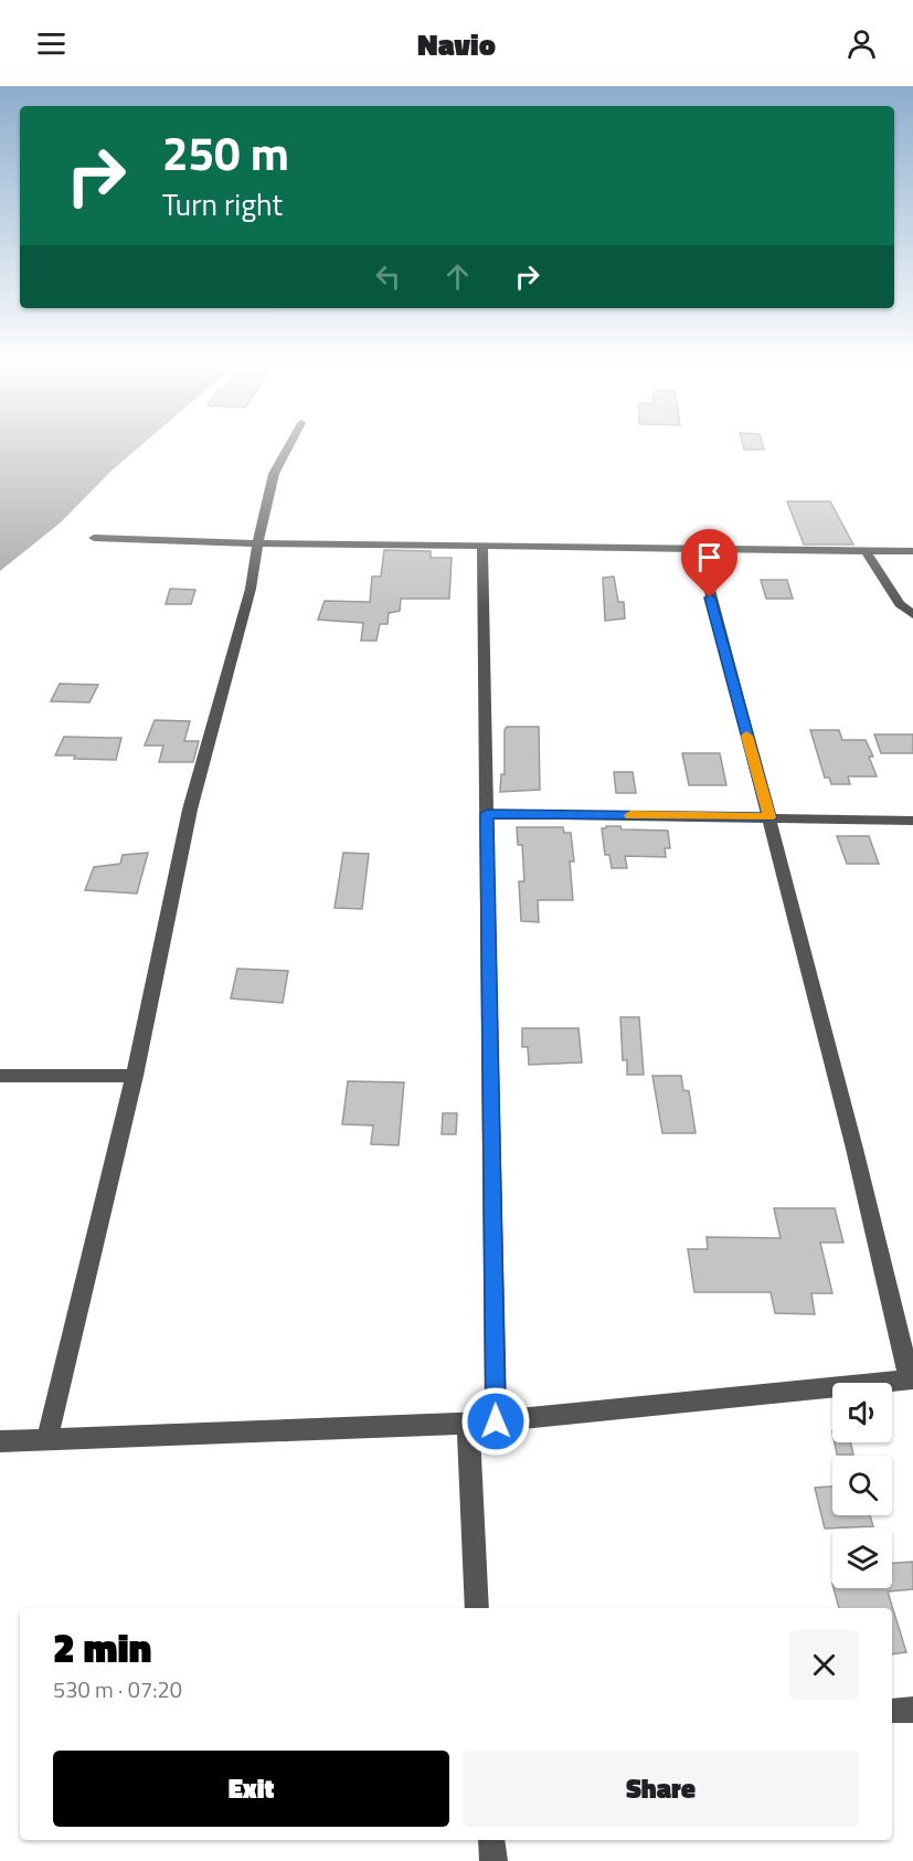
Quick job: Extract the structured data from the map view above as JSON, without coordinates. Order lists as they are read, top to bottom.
{
  "page": {
    "header": "Navio",
    "turn": ["250 m", "Turn right"],
    "heading": ["2 min", "530 m · 07:20"],
    "buttons": ["Exit", "Share"]
  }
}
